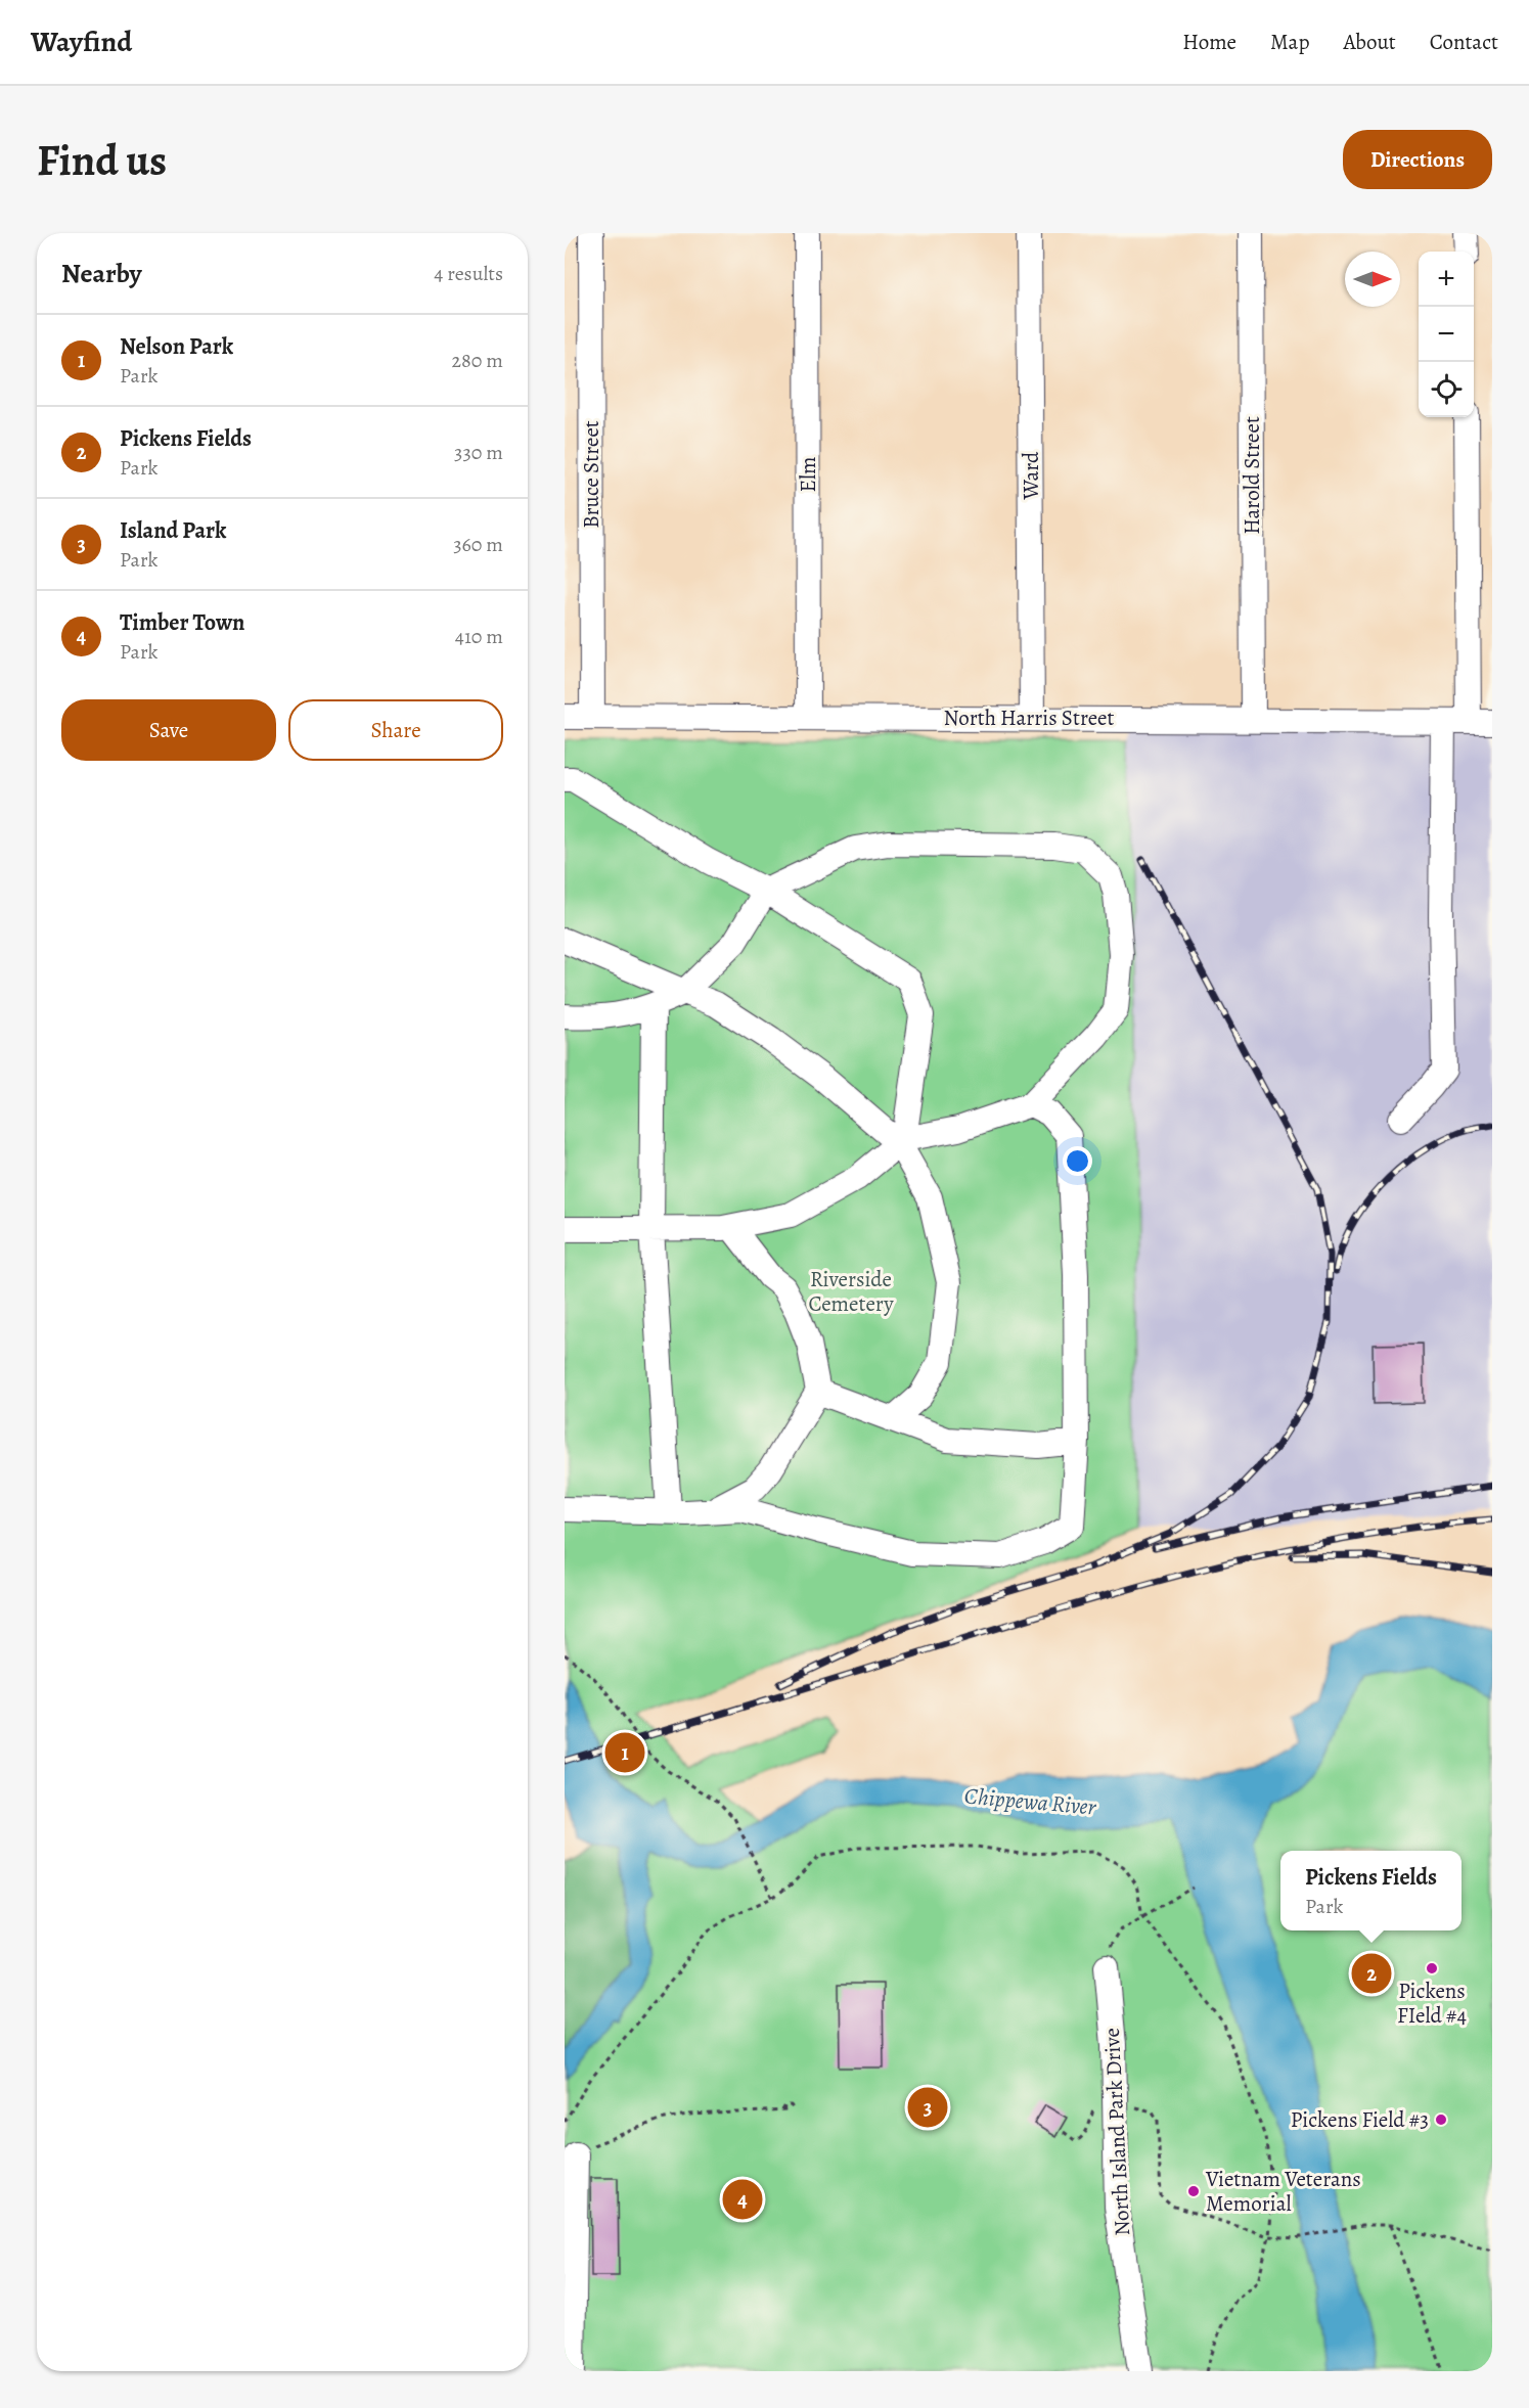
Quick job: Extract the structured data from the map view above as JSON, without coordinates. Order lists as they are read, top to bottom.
{
  "streets": {
    "street": [
      "Bruce Street",
      "Elm",
      "Ward",
      "Harold Street",
      "North Harris Street",
      "North Island Park Drive"
    ]
  },
  "crossings": [
    ["Bruce Street", "North Harris Street"],
    ["Elm", "North Harris Street"],
    ["Ward", "North Harris Street"],
    ["Harold Street", "North Harris Street"]
  ],
  "water": ["Chippewa River"],
  "parks": ["Riverside Cemetery"],
  "places": ["Pickens FIeld #4", "Pickens Field #3", "Vietnam Veterans Memorial"],
  "north": "right",
  "page": {
    "header": "Wayfind",
    "nav": [
      "Home",
      "Map",
      "About",
      "Contact"
    ],
    "buttons": [
      "Directions",
      ["Save", "Share"]
    ],
    "title": "Find us",
    "heading": ["Nearby", "4 results"],
    "map_buttons": ["+", "−"],
    "list": [
      {
        "mark": "1",
        "name": "Nelson Park",
        "note": "Park",
        "value": "280 m"
      },
      {
        "mark": "2",
        "name": "Pickens Fields",
        "note": "Park",
        "value": "330 m"
      },
      {
        "mark": "3",
        "name": "Island Park",
        "note": "Park",
        "value": "360 m"
      },
      {
        "mark": "4",
        "name": "Timber Town",
        "note": "Park",
        "value": "410 m"
      }
    ],
    "pins": [
      "1",
      "2",
      "3",
      "4"
    ],
    "popup": ["Pickens Fields", "Park"]
  }
}
